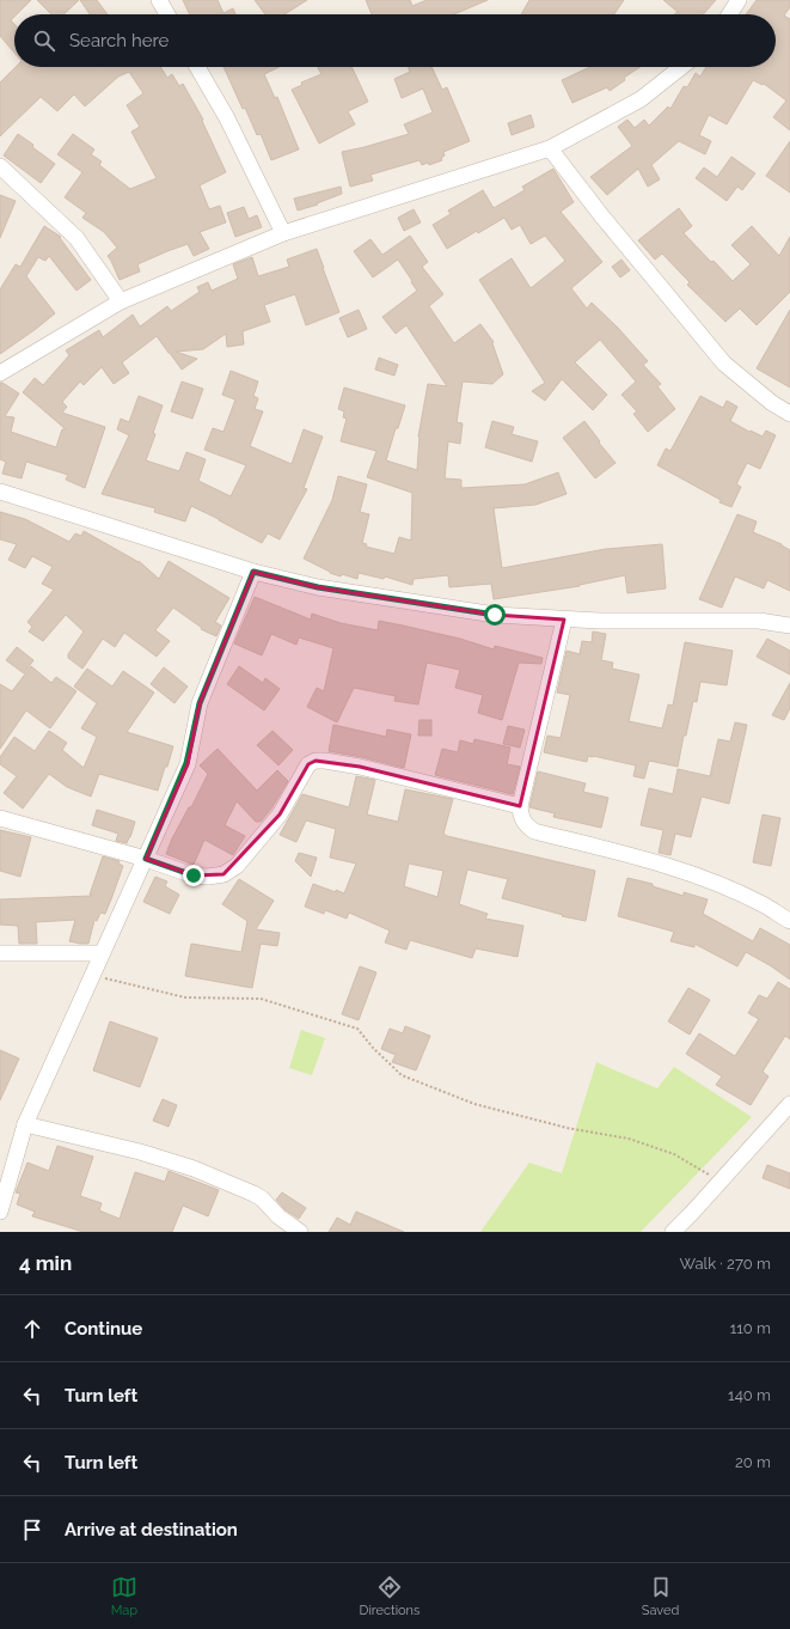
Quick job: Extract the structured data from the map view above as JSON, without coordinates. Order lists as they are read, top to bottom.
{
  "page": {
    "search": "Search here",
    "heading": ["4 min", "Walk · 270 m"],
    "list": [
      ["Continue", "110 m"],
      ["Turn left", "140 m"],
      ["Turn left", "20 m"],
      "Arrive at destination"
    ],
    "nav": ["Map", "Directions", "Saved"]
  }
}
